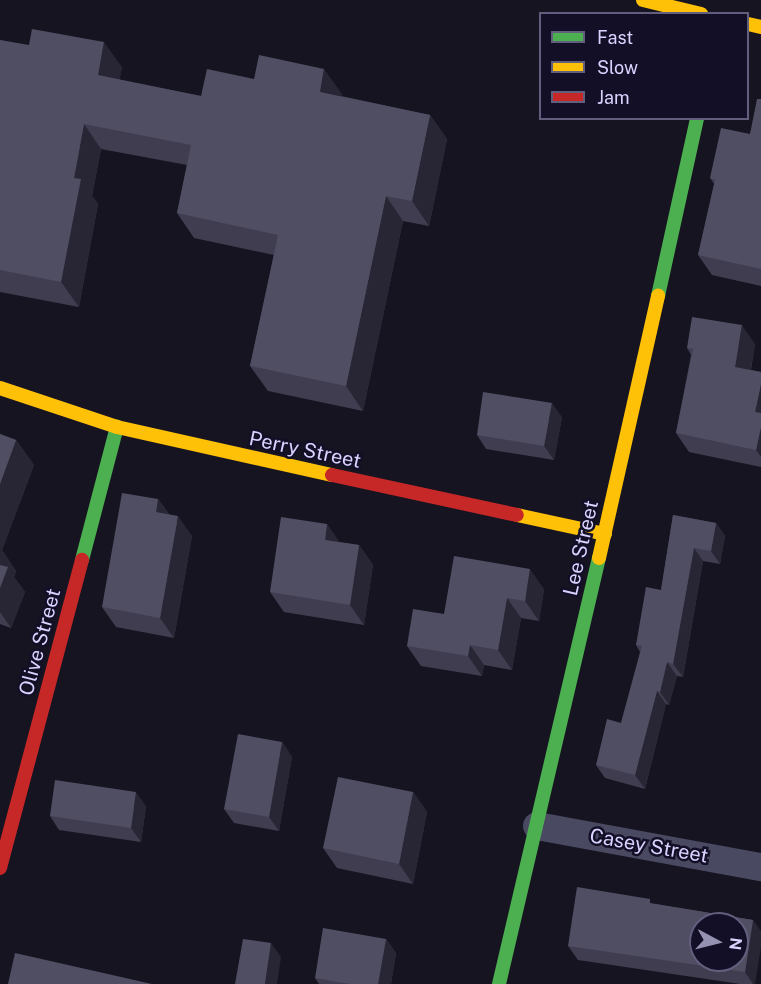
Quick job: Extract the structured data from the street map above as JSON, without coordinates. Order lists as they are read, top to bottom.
{
  "streets": {
    "street": [
      "Perry Street",
      "Lee Street",
      "Olive Street",
      "Casey Street"
    ]
  },
  "crossings": [
    ["Perry Street", "Lee Street"],
    ["Perry Street", "Olive Street"],
    ["Lee Street", "Casey Street"]
  ],
  "legend": ["Fast", "Slow", "Jam"],
  "north": "right"
}
